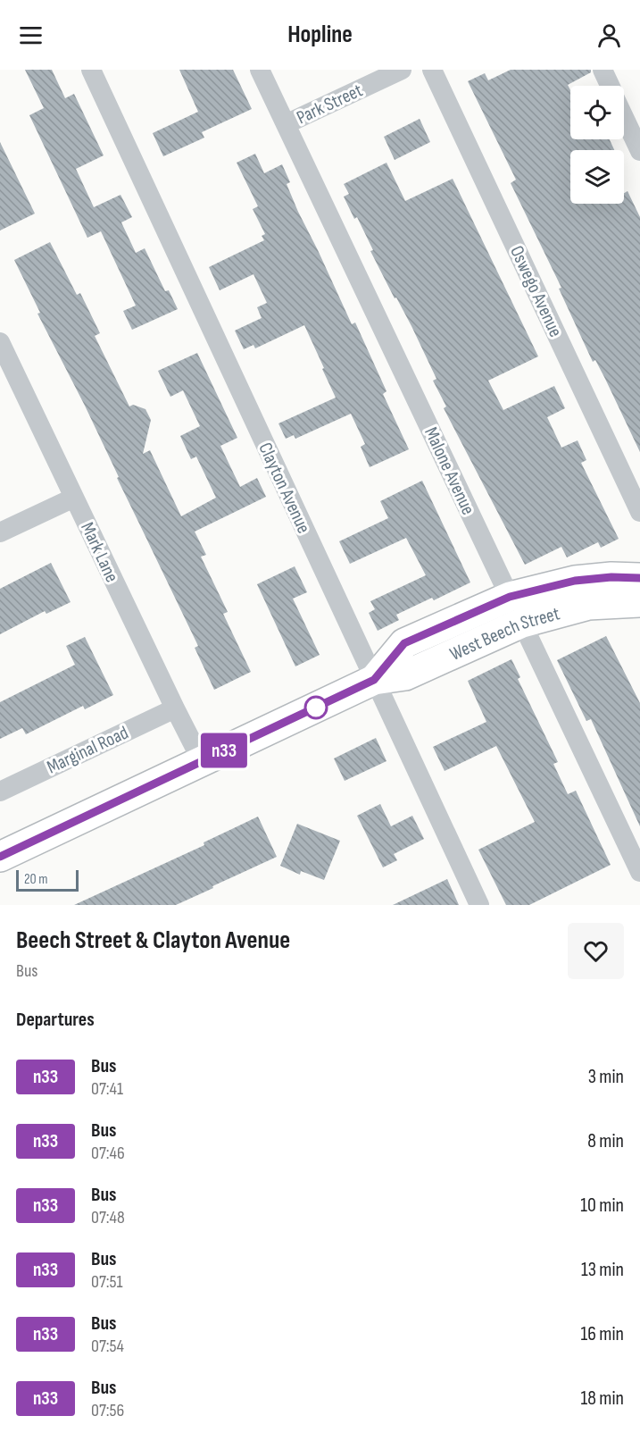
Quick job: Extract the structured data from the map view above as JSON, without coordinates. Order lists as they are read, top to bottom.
{
  "streets": {
    "highway": ["West Beech Street"],
    "street": [
      "Park Street",
      "Oswego Avenue",
      "Malone Avenue",
      "Clayton Avenue",
      "Mark Lane",
      "Marginal Road"
    ]
  },
  "crossings": [
    ["Park Street", "Malone Avenue"],
    ["Malone Avenue", "West Beech Street"],
    ["Clayton Avenue", "West Beech Street"],
    ["Mark Lane", "West Beech Street"],
    ["Mark Lane", "Marginal Road"]
  ],
  "lines": ["bus line n33"],
  "scale_bar": "20 m",
  "page": {
    "header": "Hopline",
    "on_map": "n33",
    "scale": "20 m",
    "heading": [
      ["Beech Street & Clayton Avenue", "Bus"],
      "Departures"
    ],
    "list": [
      {
        "mark": "n33",
        "name": "Bus",
        "note": "07:41",
        "value": "3 min"
      },
      {
        "mark": "n33",
        "name": "Bus",
        "note": "07:46",
        "value": "8 min"
      },
      {
        "mark": "n33",
        "name": "Bus",
        "note": "07:48",
        "value": "10 min"
      },
      {
        "mark": "n33",
        "name": "Bus",
        "note": "07:51",
        "value": "13 min"
      },
      {
        "mark": "n33",
        "name": "Bus",
        "note": "07:54",
        "value": "16 min"
      },
      {
        "mark": "n33",
        "name": "Bus",
        "note": "07:56",
        "value": "18 min"
      }
    ]
  }
}
